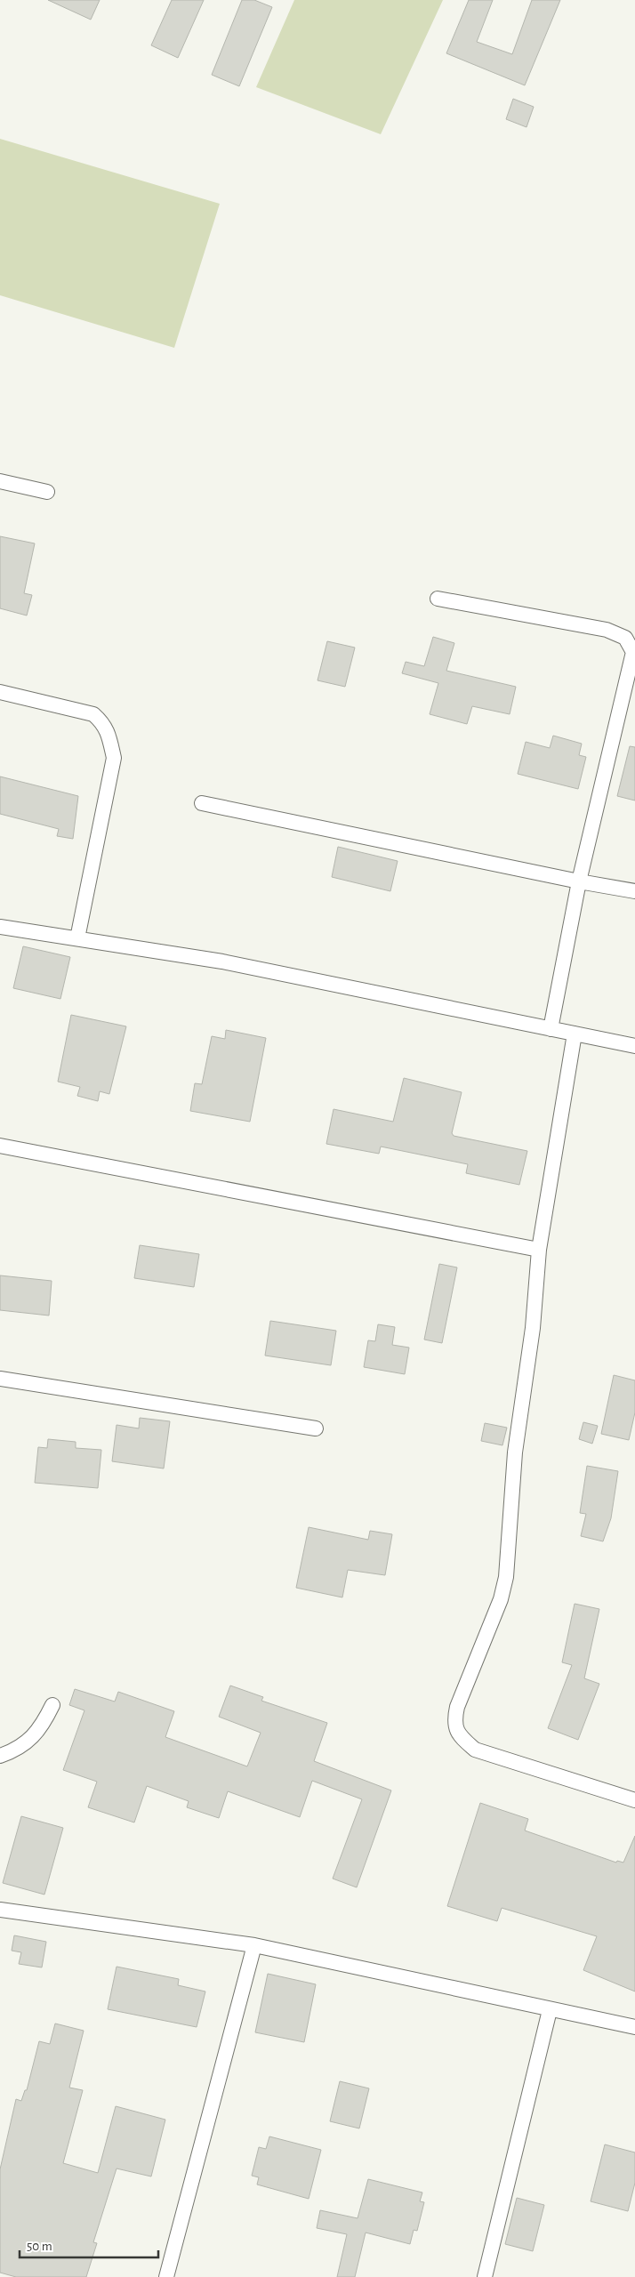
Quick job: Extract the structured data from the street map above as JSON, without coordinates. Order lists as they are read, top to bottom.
{
  "scale_bar": "50 m"
}
